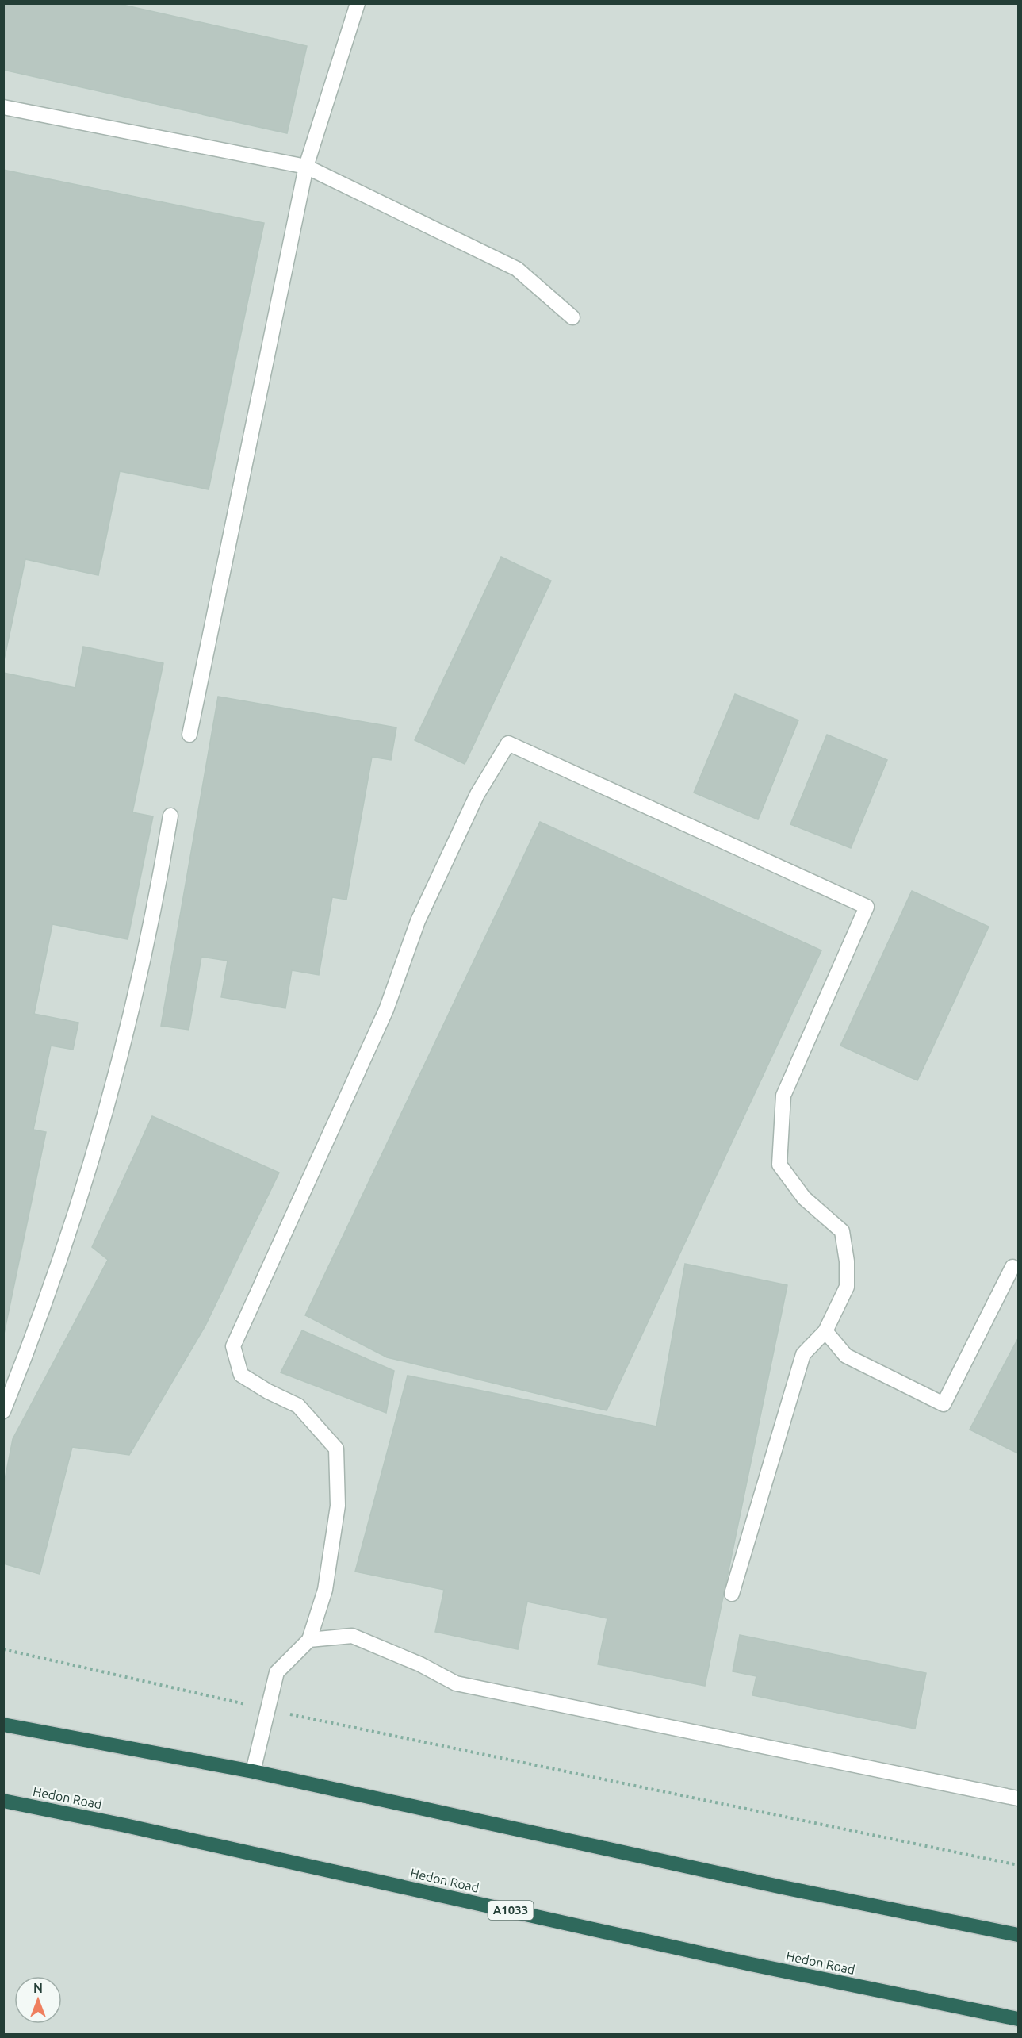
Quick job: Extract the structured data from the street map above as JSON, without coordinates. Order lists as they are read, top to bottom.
{
  "streets": {
    "highway": ["Hedon Road", "A1033"]
  },
  "north": "top"
}
